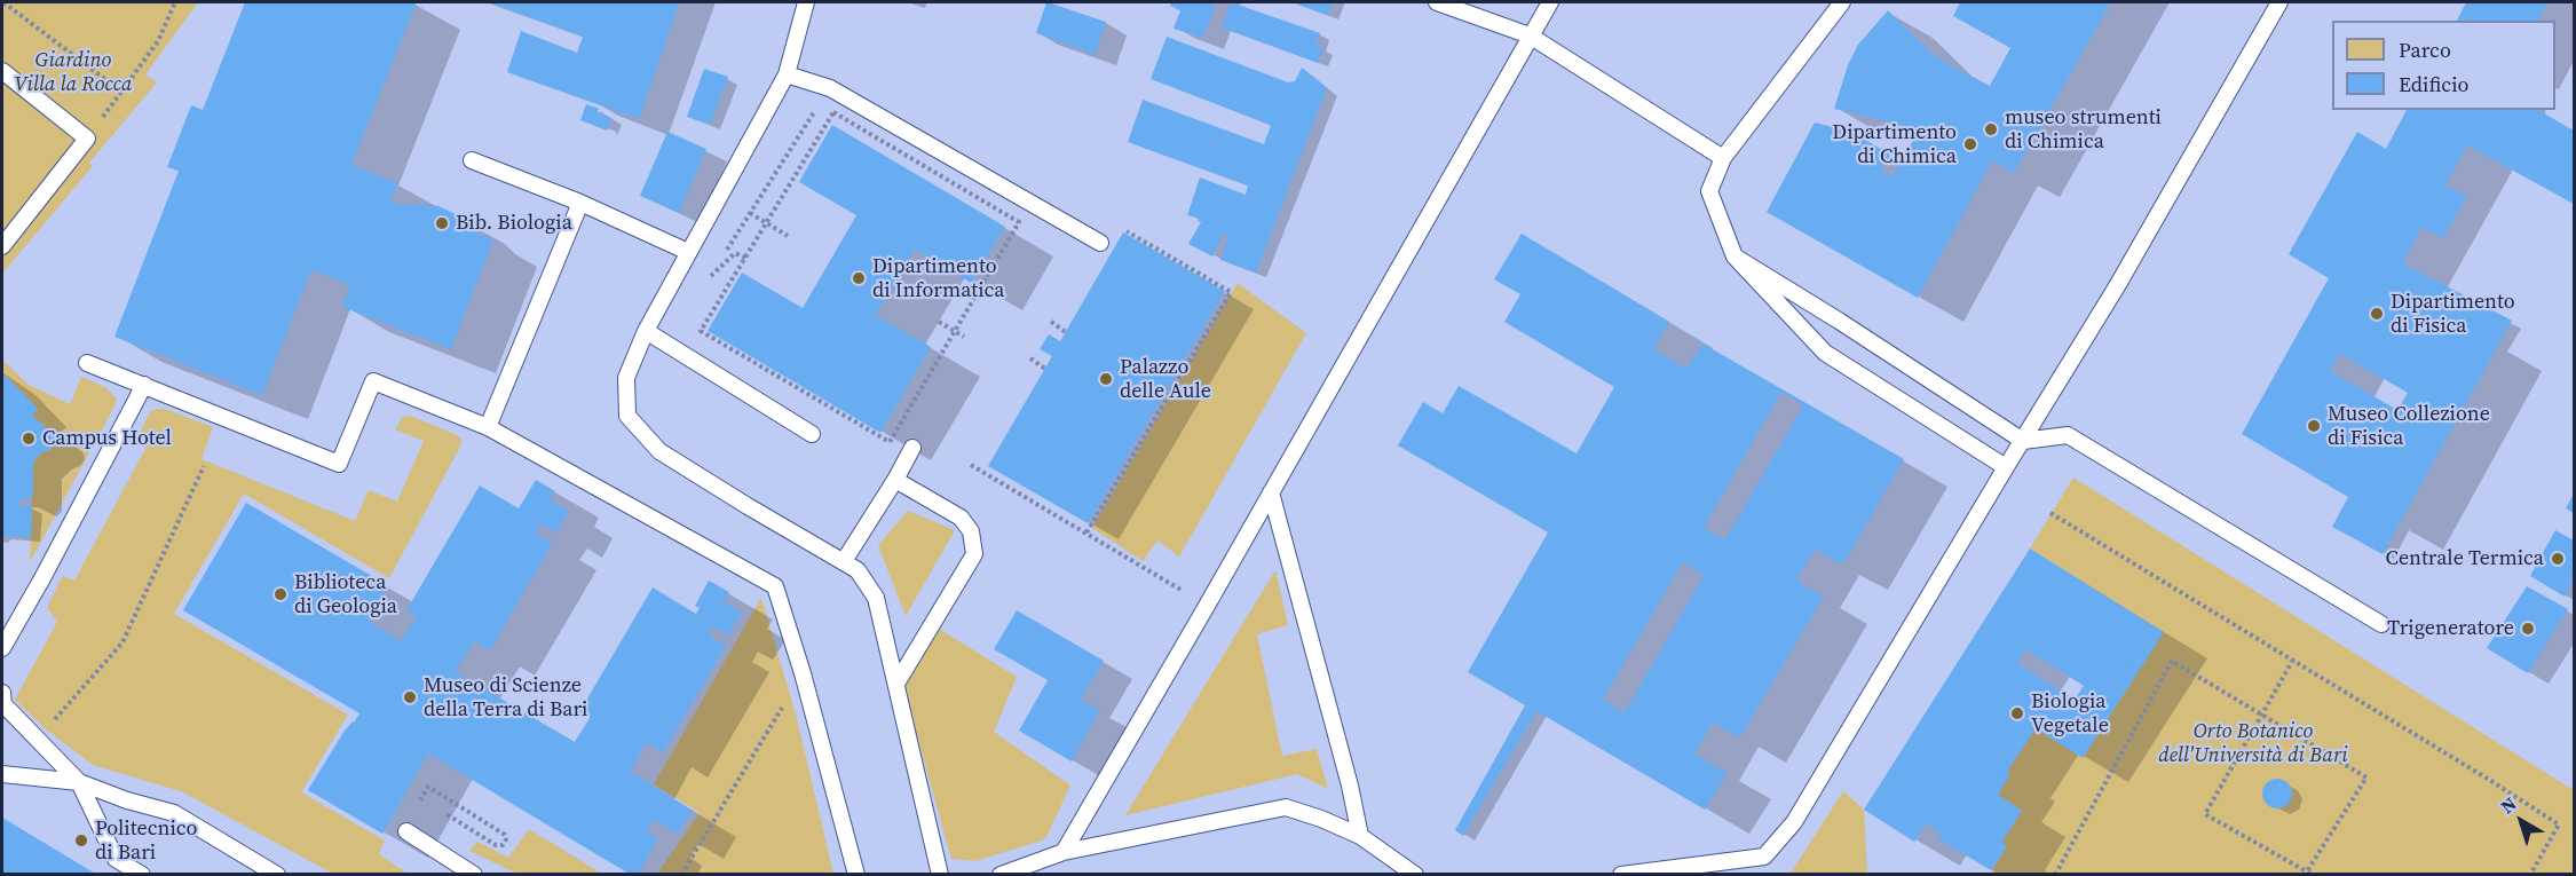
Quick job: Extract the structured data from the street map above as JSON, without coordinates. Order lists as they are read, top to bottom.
{
  "parks": ["Giardino Villa la Rocca", "Orto Botanico dell'Università di Bari"],
  "places": [
    "museo strumenti di Chimica",
    "Dipartimento di Chimica",
    "Bib. Biologia",
    "Dipartimento di Informatica",
    "Dipartimento di Fisica",
    "Palazzo delle Aule",
    "Museo Collezione di Fisica",
    "Campus Hotel",
    "Centrale Termica",
    "Biblioteca di Geologia",
    "Trigeneratore",
    "Museo di Scienze della Terra di Bari",
    "Biologia Vegetale",
    "Politecnico di Bari"
  ],
  "legend": ["Parco", "Edificio"],
  "north": "top left"
}
